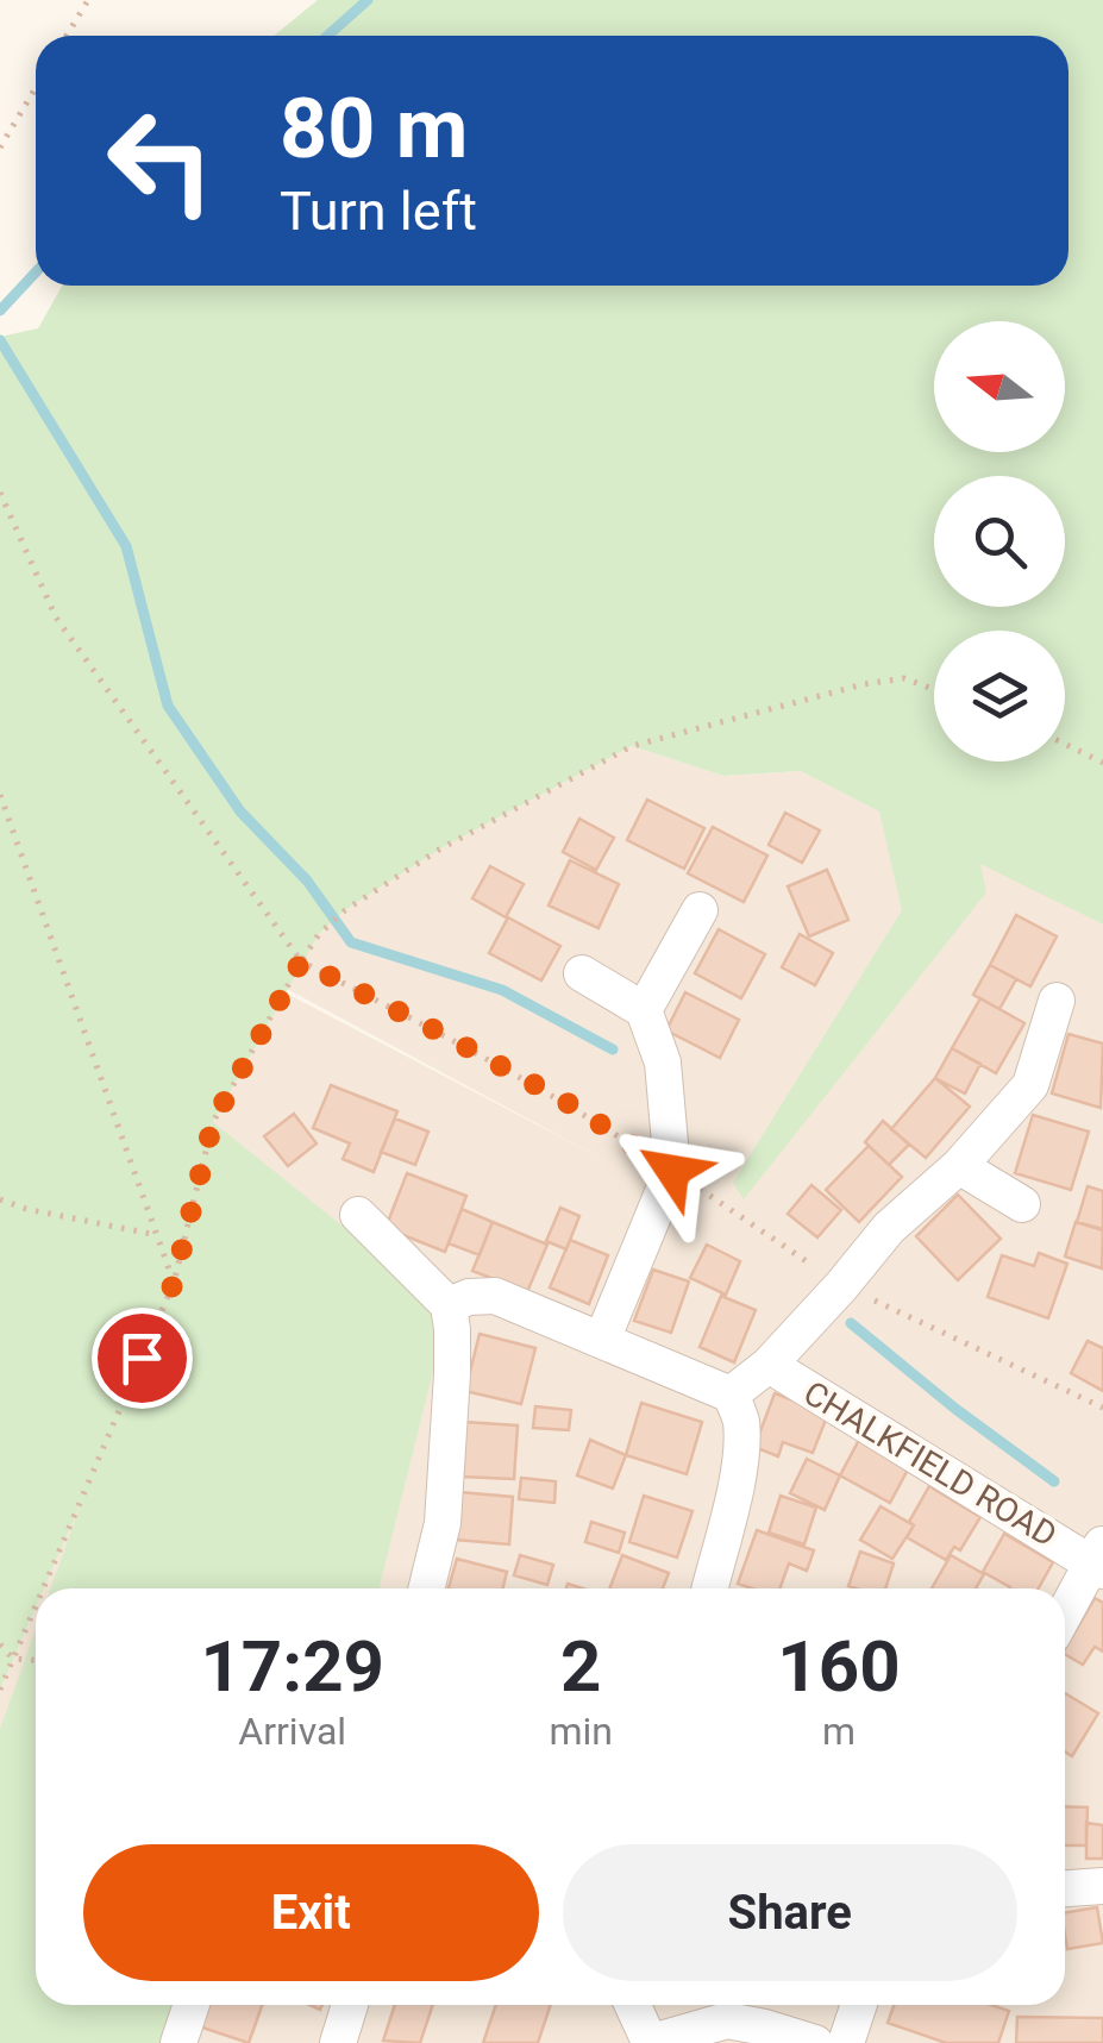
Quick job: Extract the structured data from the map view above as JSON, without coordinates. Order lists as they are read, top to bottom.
{
  "streets": {
    "street": ["CHALKFIELD ROAD"]
  },
  "north": "left",
  "page": {
    "turn": ["80 m", "Turn left"],
    "eta": [
      "17:29",
      "Arrival",
      "2",
      "min",
      "160",
      "m"
    ],
    "buttons": ["Exit", "Share"]
  }
}
